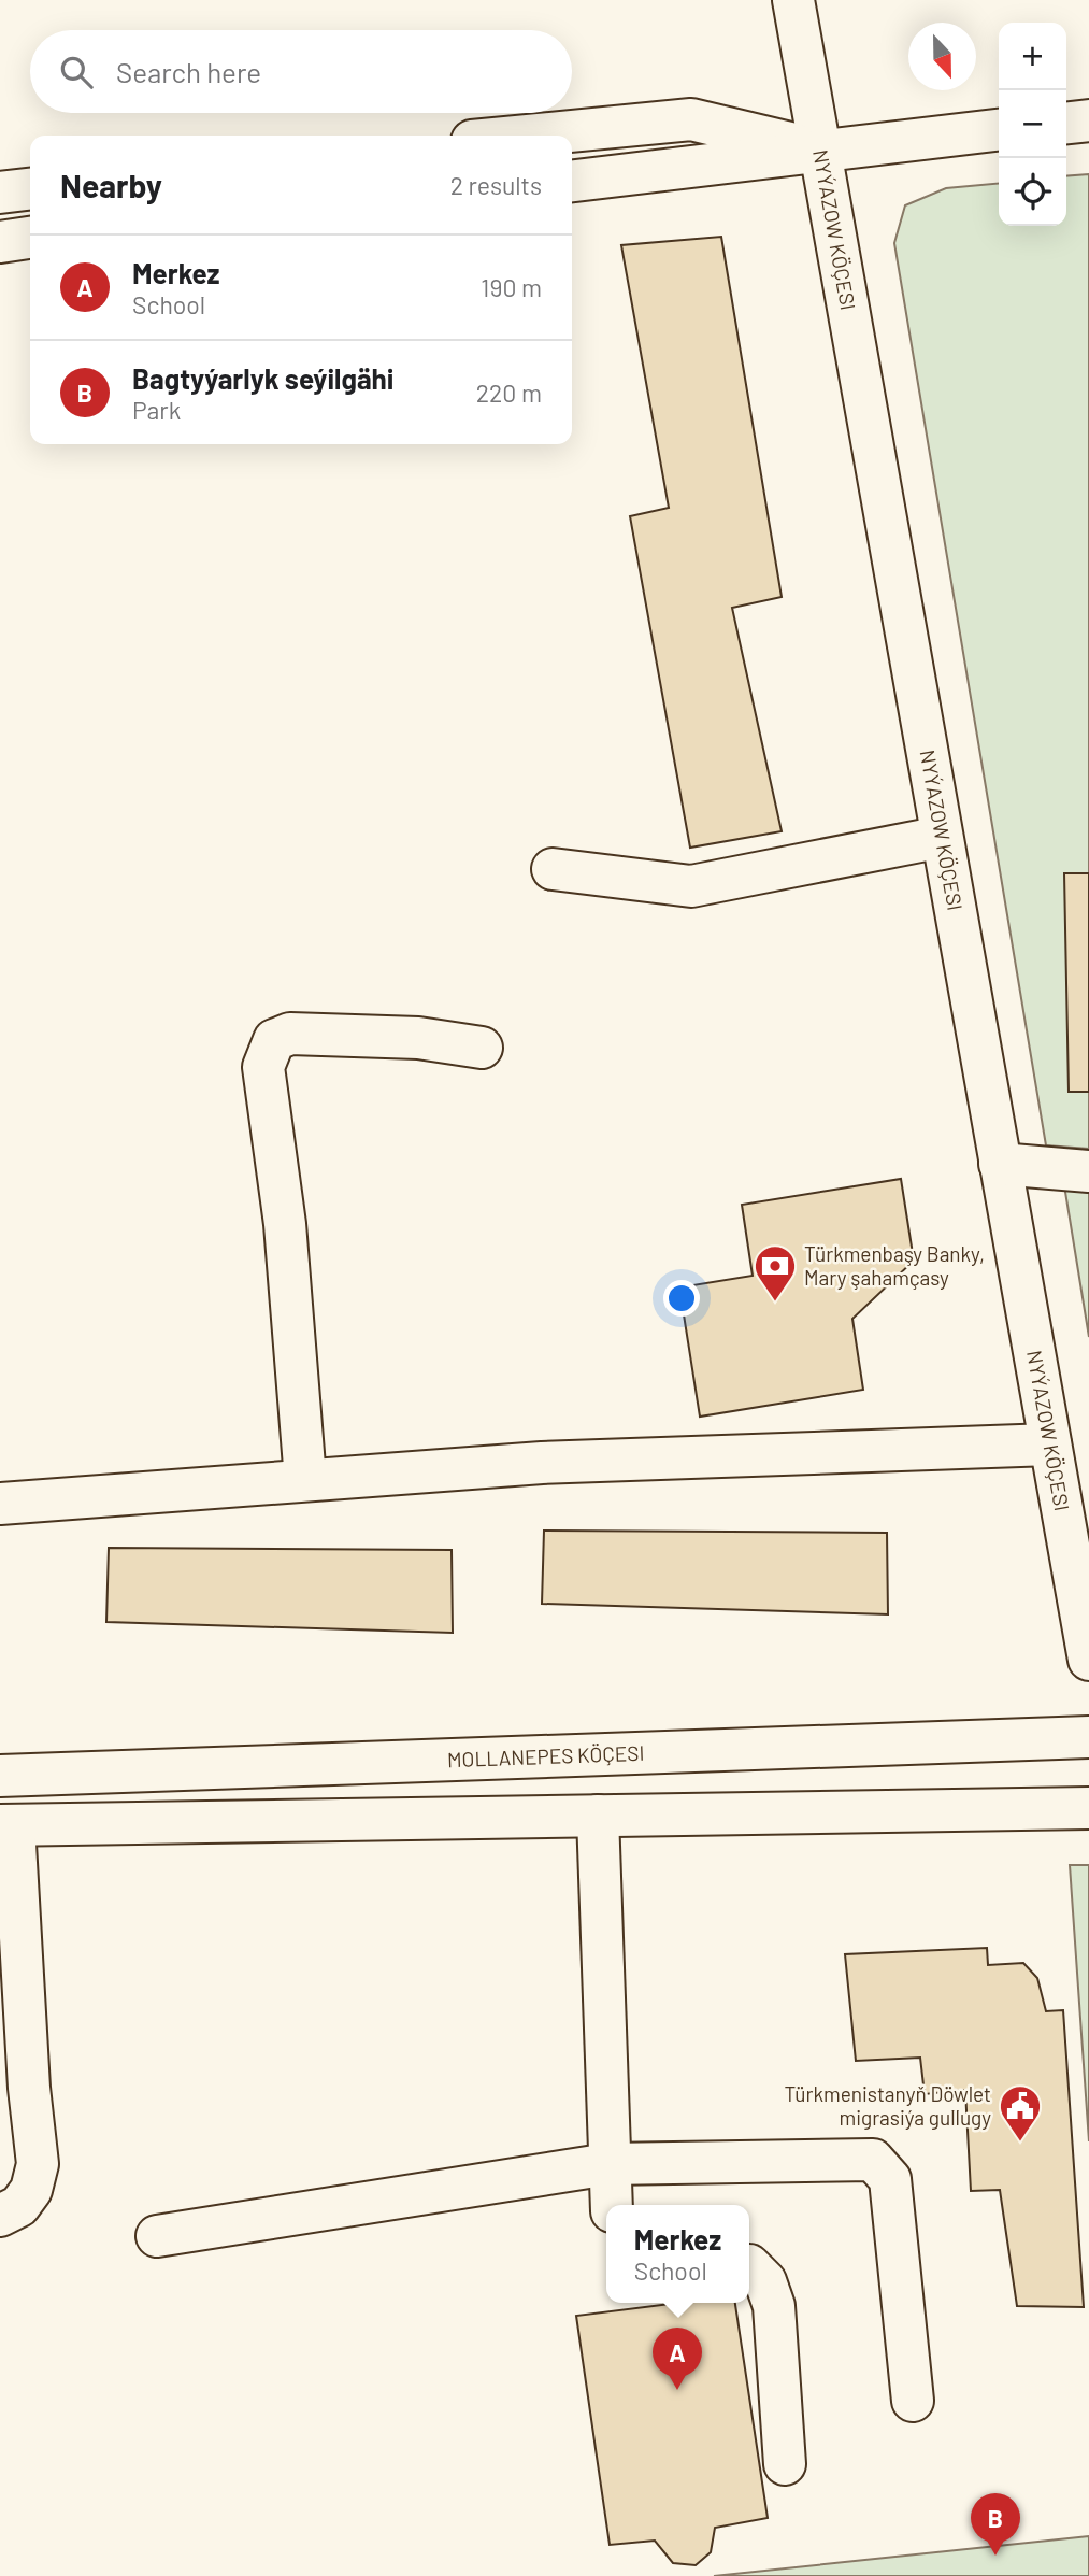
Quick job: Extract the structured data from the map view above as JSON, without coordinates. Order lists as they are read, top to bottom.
{
  "streets": {
    "street": ["NYÝAZOW KÖÇESI", "MOLLANEPES KÖÇESI"]
  },
  "places": {
    "bank": ["Türkmenbaşy Banky, Mary şahamçasy"],
    "public building": ["Türkmenistanyň Döwlet migrasiýa gullugy"]
  },
  "north": "bottom",
  "page": {
    "map_buttons": ["+", "−"],
    "search": "Search here",
    "heading": ["Nearby", "2 results"],
    "list": [
      {
        "mark": "A",
        "name": "Merkez",
        "note": "School",
        "value": "190 m"
      },
      {
        "mark": "B",
        "name": "Bagtyýarlyk seýilgähi",
        "note": "Park",
        "value": "220 m"
      }
    ],
    "popup": ["Merkez", "School"],
    "pins": ["A", "B"]
  }
}
